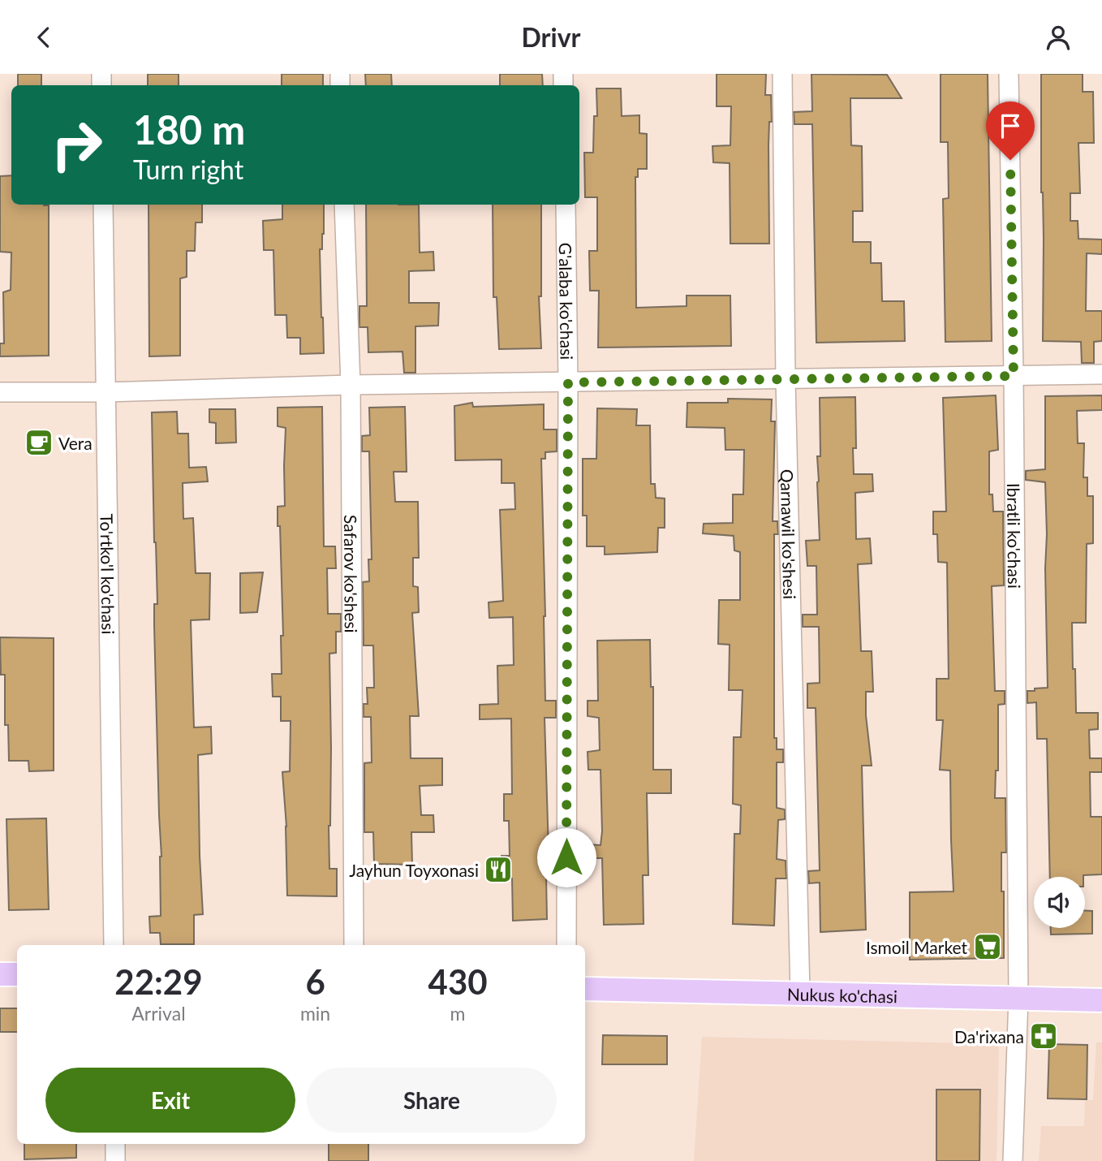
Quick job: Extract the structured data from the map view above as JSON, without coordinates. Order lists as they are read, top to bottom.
{
  "streets": {
    "main road": ["Nukus ko'chasi"],
    "street": [
      "G'alaba ko'chasi",
      "Qarnawil ko'shesi",
      "Ibratli ko'chasi",
      "To'rtko'l ko'chasi",
      "Safarov ko'shesi"
    ]
  },
  "crossings": [
    ["Qarnawil ko'shesi", "Nukus ko'chasi"],
    ["Ibratli ko'chasi", "Nukus ko'chasi"]
  ],
  "places": {
    "cafe": ["Vera"],
    "restaurant": ["Jayhun Toyxonasi"],
    "supermarket": ["Ismoil Market"],
    "pharmacy": ["Da'rixana"]
  },
  "page": {
    "header": "Drivr",
    "turn": ["180 m", "Turn right"],
    "eta": [
      "22:29",
      "Arrival",
      "6",
      "min",
      "430",
      "m"
    ],
    "buttons": ["Exit", "Share"]
  }
}
